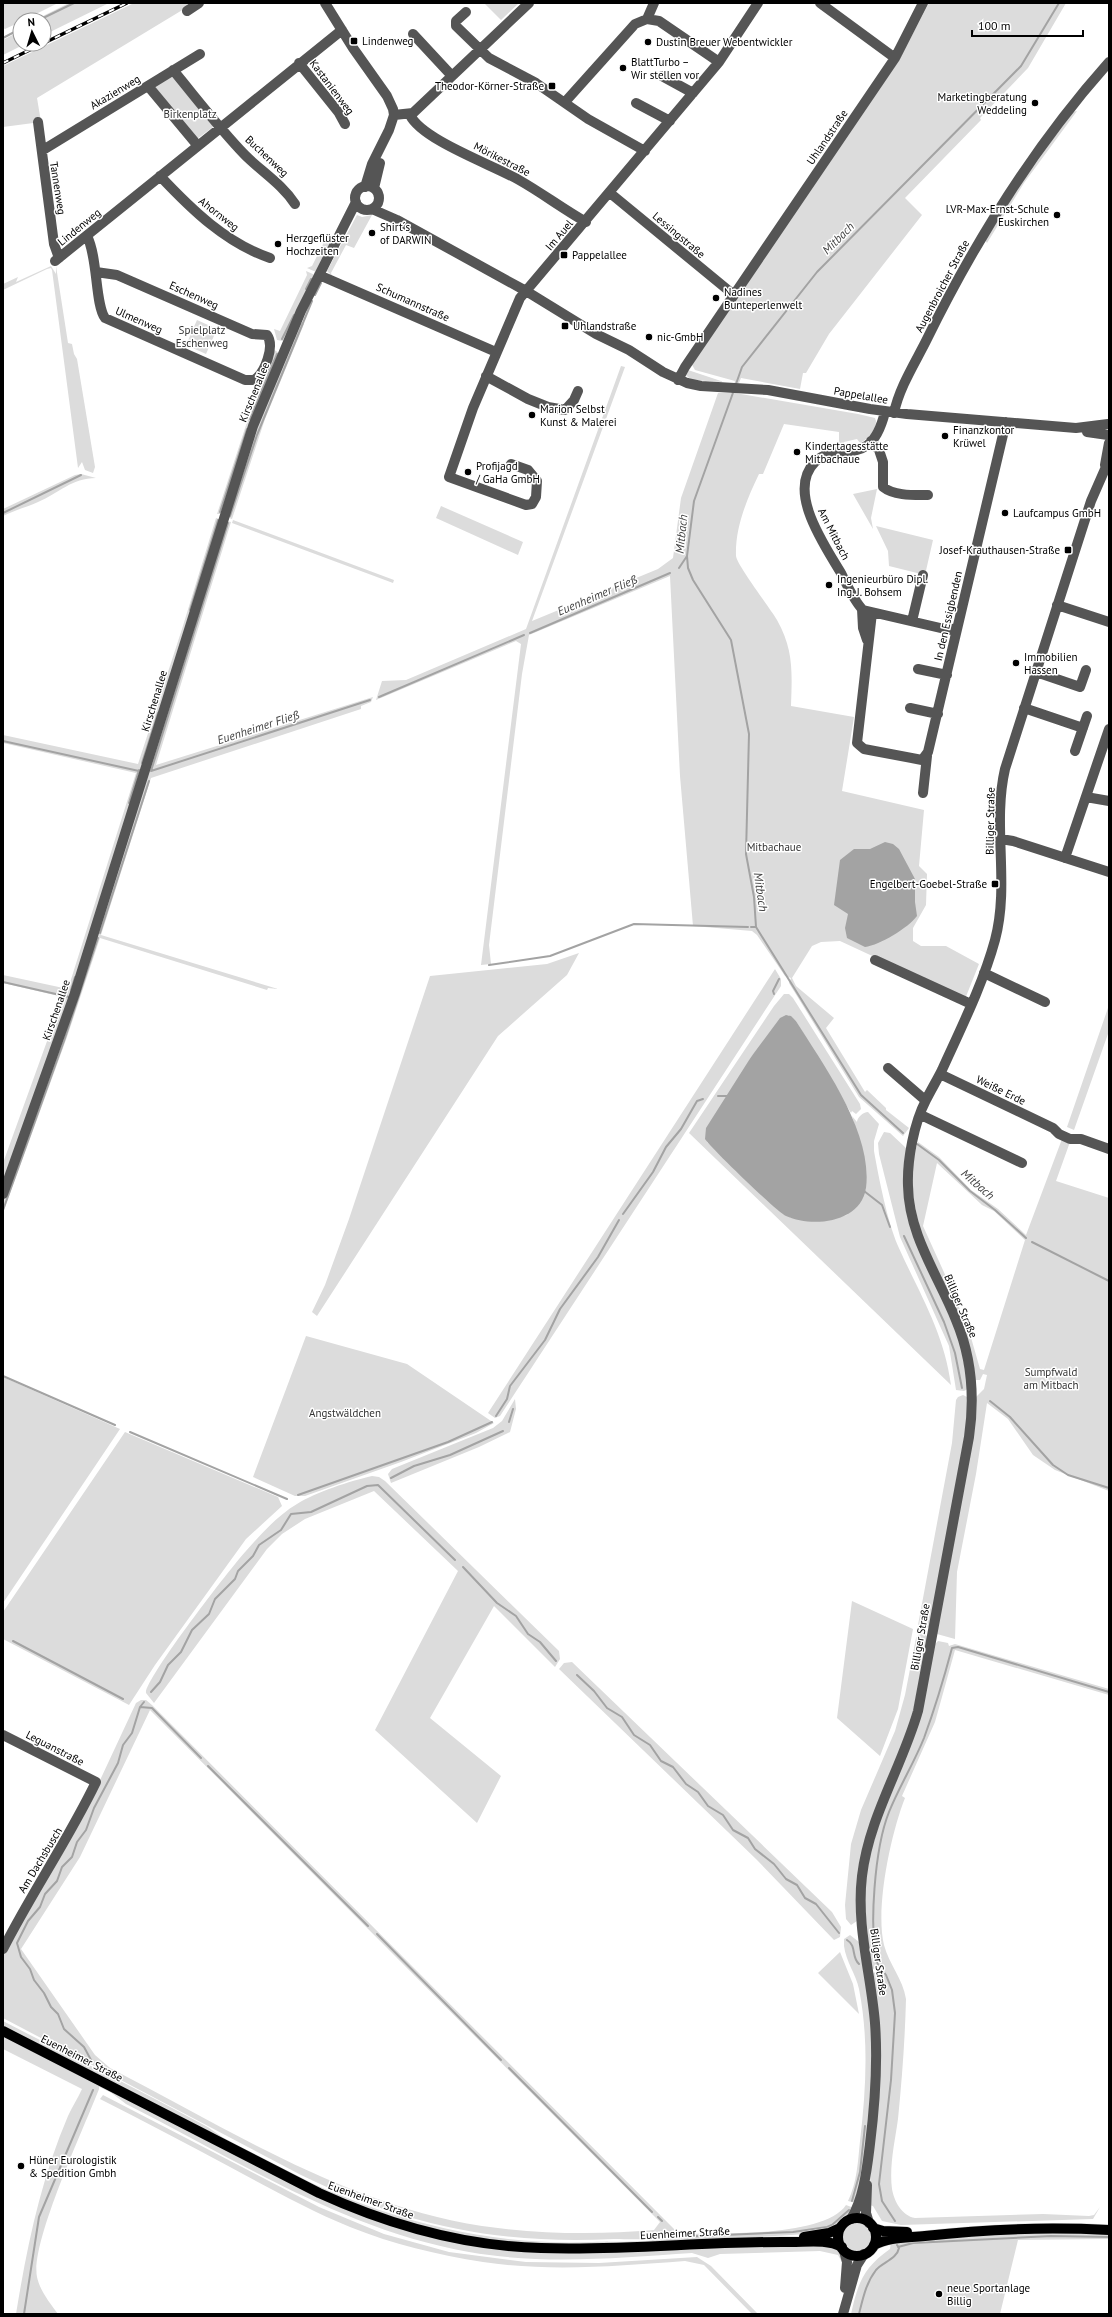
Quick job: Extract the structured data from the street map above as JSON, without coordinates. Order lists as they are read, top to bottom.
{
  "streets": {
    "main road": ["Euenheimer Straße"],
    "street": [
      "Kastanienweg",
      "Akazienweg",
      "Uhlandstraße",
      "Buchenweg",
      "Mörikestraße",
      "Tannenweg",
      "Ahornweg",
      "Lindenweg",
      "Im Auel",
      "Lessingstraße",
      "Augenbroicher Straße",
      "Eschenweg",
      "Schumannstraße",
      "Ulmenweg",
      "Kirschenallee",
      "Pappelallee",
      "Am Mitbach",
      "In den Essigbenden",
      "Billiger Straße",
      "Weiße Erde",
      "Leguanstraße",
      "Am Dachsbusch"
    ]
  },
  "crossings": [
    ["Kastanienweg", "Lindenweg"],
    ["Akazienweg", "Tannenweg"],
    ["Uhlandstraße", "Lessingstraße"],
    ["Uhlandstraße", "Pappelallee"],
    ["Buchenweg", "Lindenweg"],
    ["Mörikestraße", "Im Auel"],
    ["Tannenweg", "Lindenweg"],
    ["Ahornweg", "Lindenweg"],
    ["Lindenweg", "Ulmenweg"],
    ["Im Auel", "Lessingstraße"],
    ["Im Auel", "Schumannstraße"],
    ["Im Auel", "Pappelallee"],
    ["Augenbroicher Straße", "Pappelallee"],
    ["Augenbroicher Straße", "Am Mitbach"],
    ["Eschenweg", "Ulmenweg"],
    ["Schumannstraße", "Kirschenallee"],
    ["Kirschenallee", "Pappelallee"],
    ["Pappelallee", "Am Mitbach"],
    ["Pappelallee", "In den Essigbenden"],
    ["Pappelallee", "Billiger Straße"],
    ["Billiger Straße", "Weiße Erde"],
    ["Billiger Straße", "Euenheimer Straße"],
    ["Leguanstraße", "Am Dachsbusch"]
  ],
  "water": ["Mitbach", "Euenheimer Fließ"],
  "parks": [
    "Birkenplatz",
    "Spielplatz Eschenweg",
    "Mitbachaue",
    "Sumpfwald am Mitbach",
    "Angstwäldchen"
  ],
  "places": {
    "transit": [
      "Lindenweg",
      "Theodor-Körner-Straße",
      "Pappelallee",
      "Uhlandstraße",
      "Josef-Krauthausen-Straße",
      "Engelbert-Goebel-Straße"
    ],
    "other": [
      "Dustin Breuer Webentwickler",
      "BlattTurbo – Wir stellen vor",
      "Marketingberatung Weddeling",
      "LVR-Max-Ernst-Schule Euskirchen",
      "Shirt´s of DARWIN",
      "Herzgeflüster Hochzeiten",
      "Nadines Bunteperlenwelt",
      "nic-GmbH",
      "Marion Selbst Kunst & Malerei",
      "Finanzkontor Krüwel",
      "Kindertagesstätte Mitbachaue",
      "Profijagd / GaHa GmbH",
      "Laufcampus GmbH",
      "Ingenieurbüro Dipl. Ing. J. Bohsem",
      "Immobilien Hassen",
      "Hüner Eurologistik & Spedition Gmbh",
      "neue Sportanlage Billig"
    ]
  },
  "scale_bar": "100 m",
  "north": "top"
}
